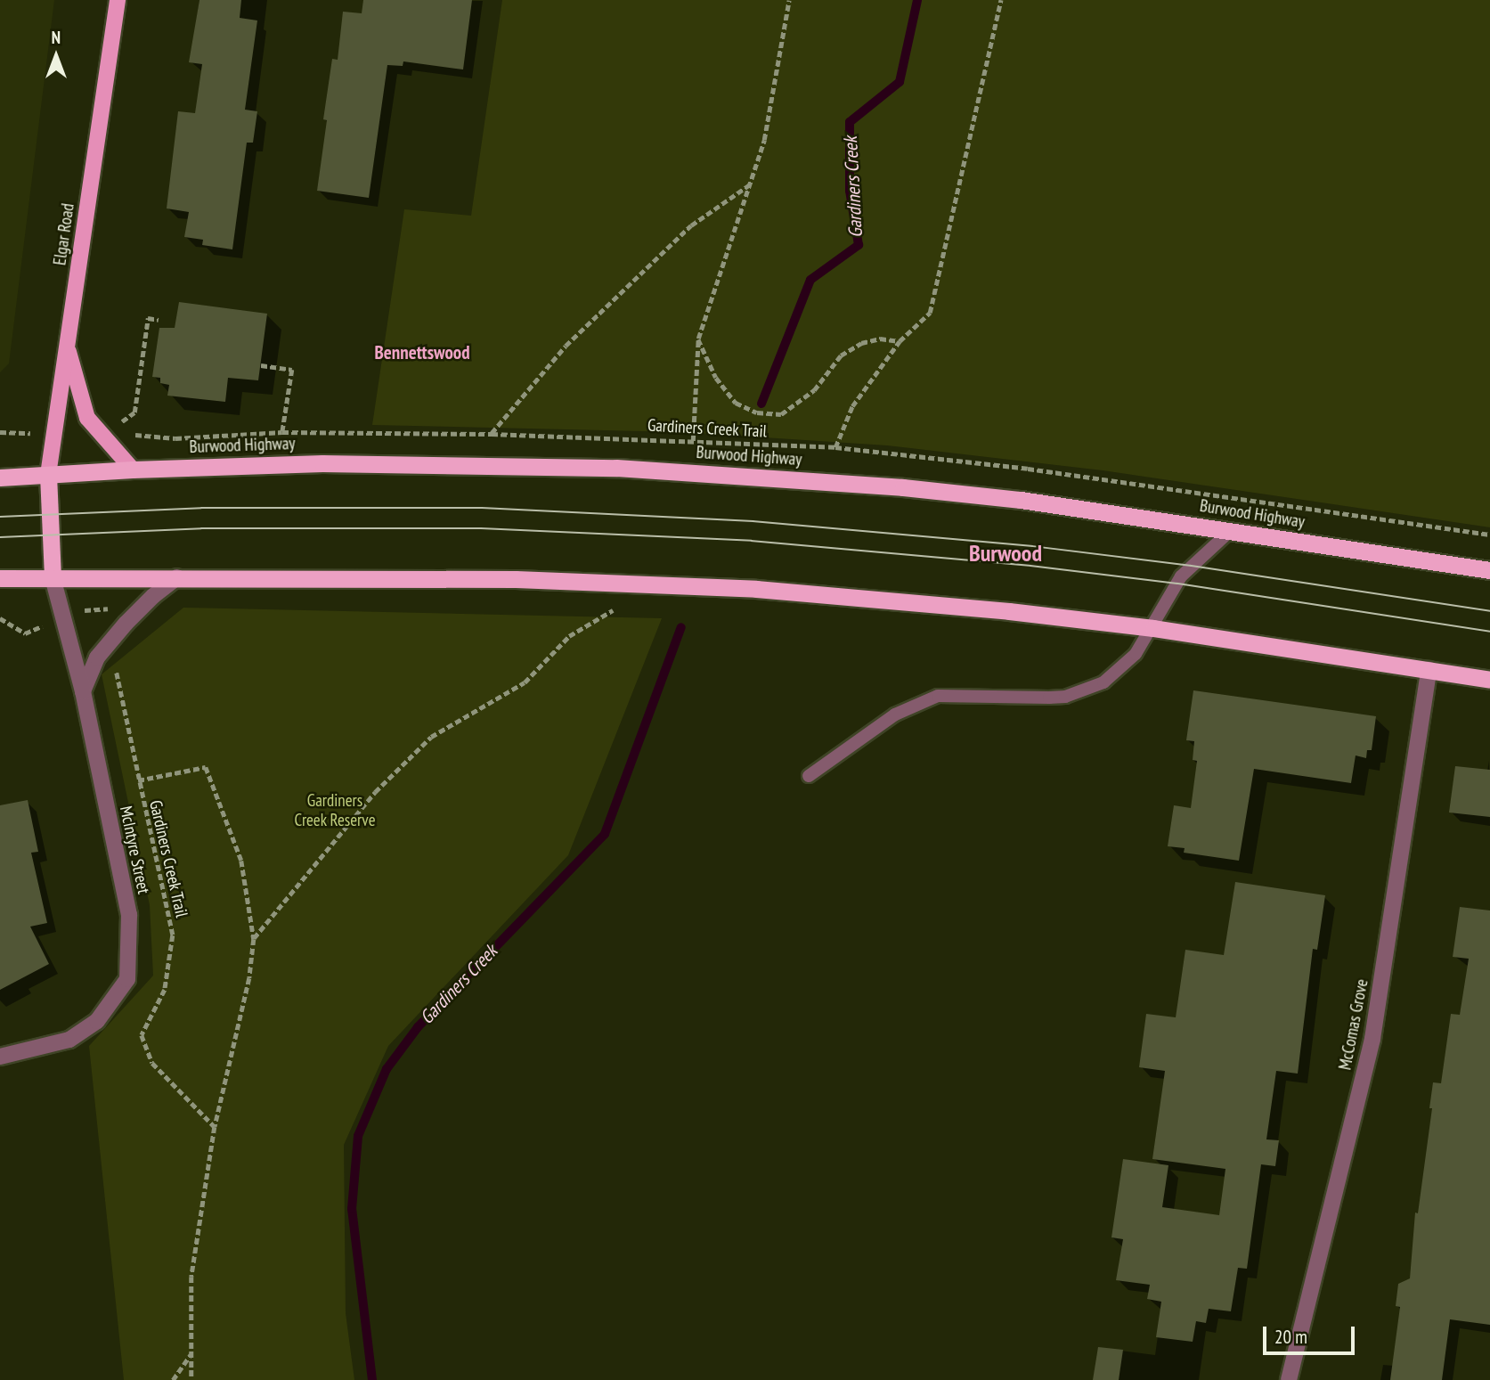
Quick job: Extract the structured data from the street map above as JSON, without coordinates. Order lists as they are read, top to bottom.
{
  "streets": {
    "highway": ["Burwood Highway"],
    "main road": ["Elgar Road"],
    "street": ["McIntyre Street", "McComas Grove"],
    "path": ["Gardiners Creek Trail"]
  },
  "crossings": [
    ["Elgar Road", "Burwood Highway"]
  ],
  "districts": ["Bennettswood", "Burwood"],
  "water": ["Gardiners Creek"],
  "parks": ["Gardiners Creek Reserve"],
  "scale_bar": "20 m",
  "north": "top"
}
